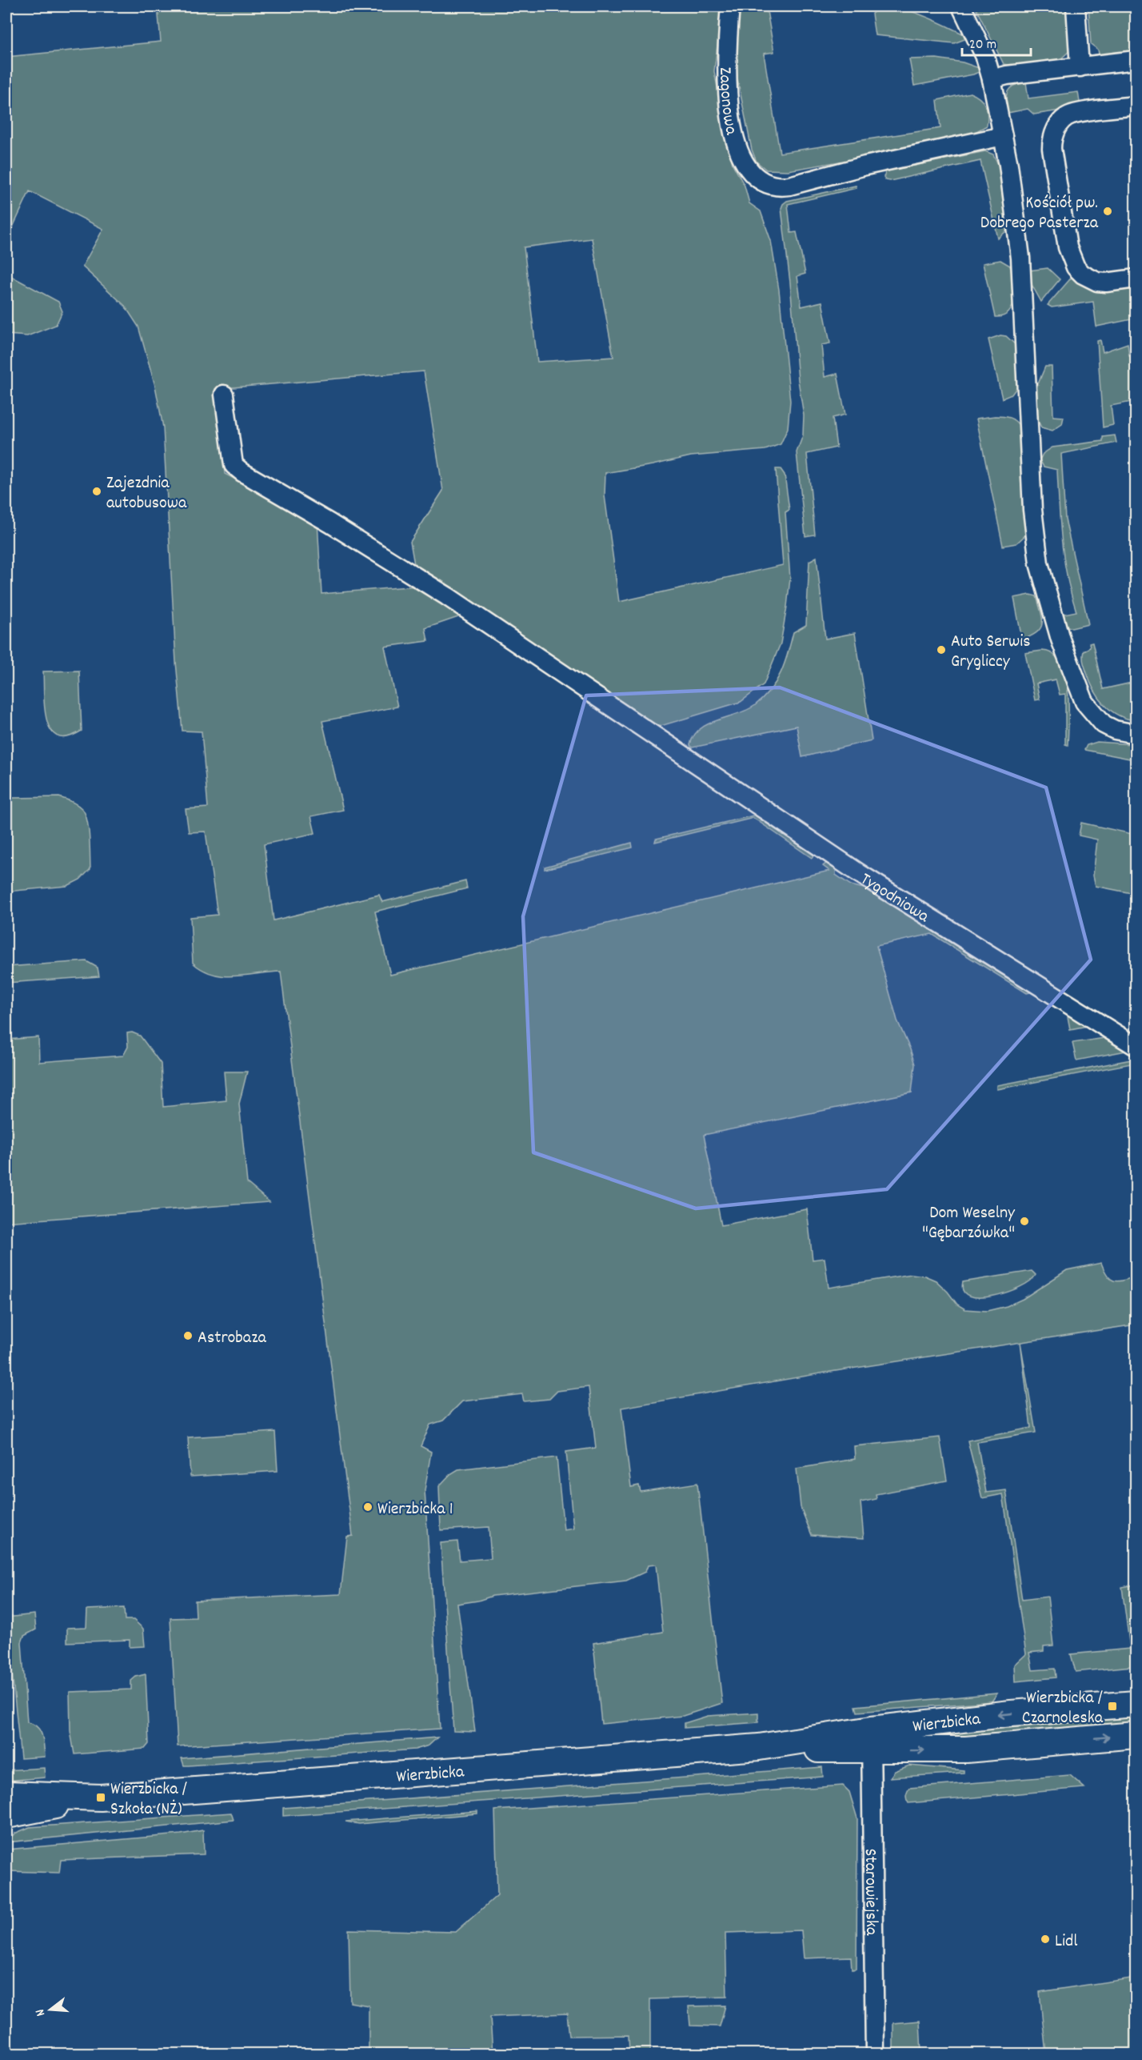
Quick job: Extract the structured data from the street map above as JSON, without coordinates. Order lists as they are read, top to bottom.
{
  "streets": {
    "street": [
      "Zagonowa",
      "Tygodniowa",
      "Wierzbicka",
      "Starowiejska"
    ]
  },
  "crossings": [
    ["Wierzbicka", "Starowiejska"]
  ],
  "places": {
    "other": [
      "Kościół pw. Dobrego Pasterza",
      "Zajezdnia autobusowa",
      "Auto Serwis Grygliccy",
      "Dom Weselny \"Gębarzówka\"",
      "Astrobaza",
      "Wierzbicka 1",
      "Lidl"
    ],
    "transit": ["Wierzbicka / Czarnoleska", "Wierzbicka / Szkoła (NŻ)"]
  },
  "scale_bar": "20 m",
  "north": "left"
}
